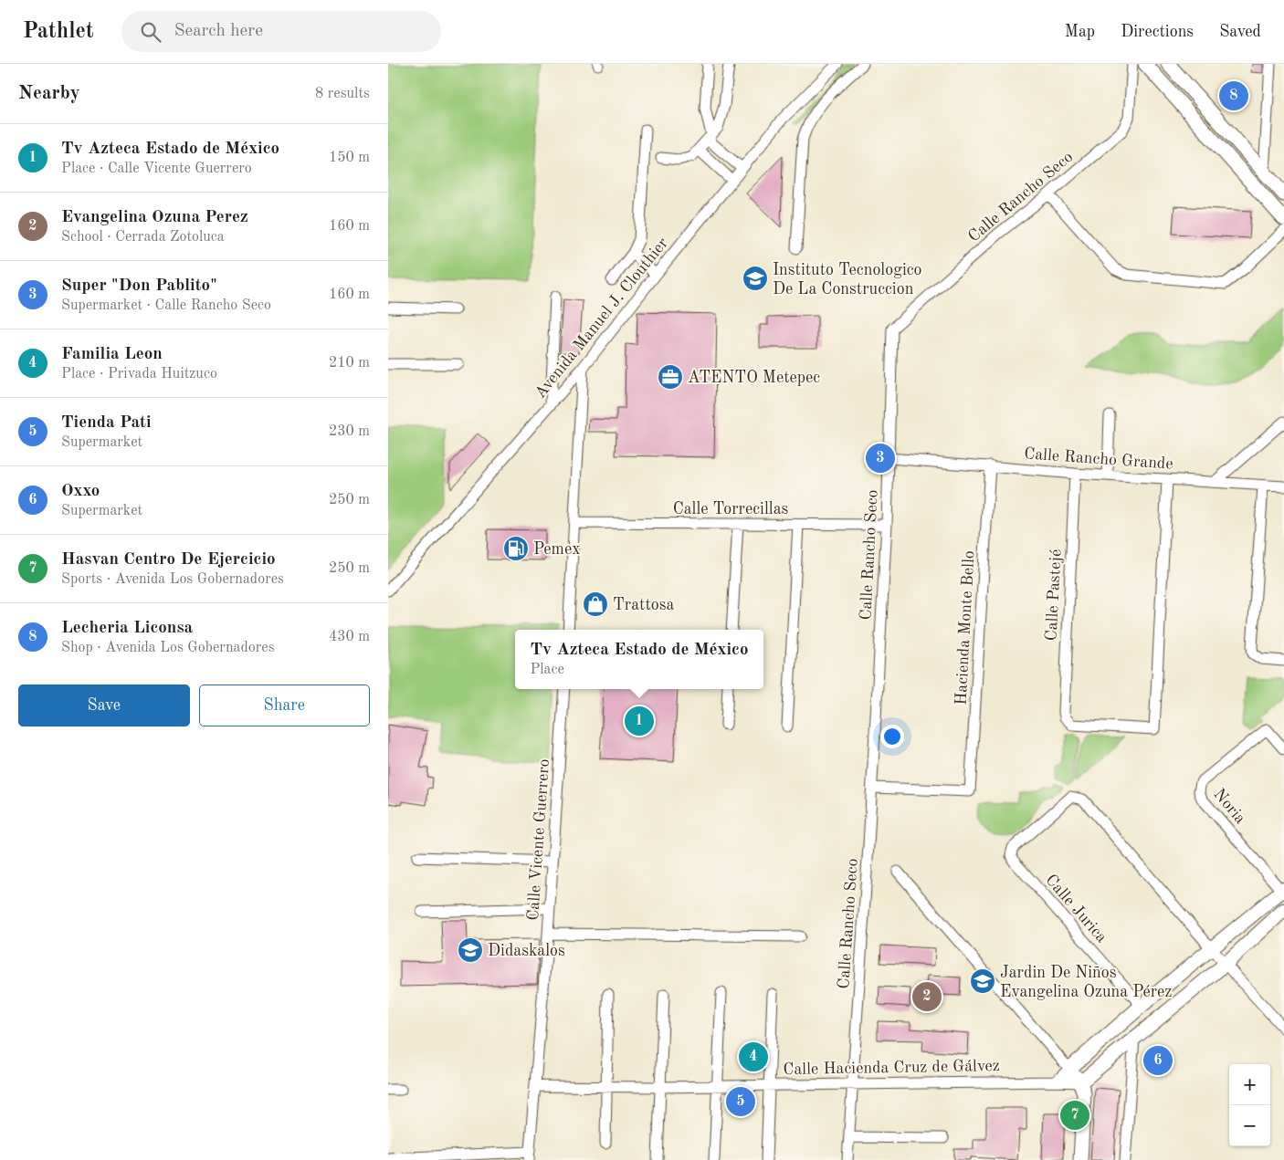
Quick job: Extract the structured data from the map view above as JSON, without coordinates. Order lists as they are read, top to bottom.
{
  "streets": {
    "street": [
      "Calle Rancho Seco",
      "Avenida Manuel J. Clouthier",
      "Calle Rancho Grande",
      "Calle Torrecillas",
      "Calle Pastejé",
      "Hacienda Monte Bello",
      "Noria",
      "Calle Vicente Guerrero",
      "Calle Jurica",
      "Calle Hacienda Cruz de Gálvez"
    ]
  },
  "crossings": [
    ["Calle Rancho Seco", "Calle Rancho Grande"],
    ["Calle Rancho Seco", "Calle Torrecillas"],
    ["Calle Rancho Seco", "Hacienda Monte Bello"],
    ["Calle Rancho Seco", "Calle Hacienda Cruz de Gálvez"],
    ["Calle Rancho Grande", "Calle Pastejé"],
    ["Calle Rancho Grande", "Hacienda Monte Bello"],
    ["Calle Vicente Guerrero", "Calle Hacienda Cruz de Gálvez"]
  ],
  "places": {
    "school or university": ["Instituto Tecnologico De La Construccion", "Didaskalos", "Jardin De Niños Evangelina Ozuna Pérez"],
    "office": ["ATENTO Metepec"],
    "fuel station": ["Pemex"],
    "shop": ["Trattosa"]
  },
  "page": {
    "header": "Pathlet",
    "search": "Search here",
    "nav": ["Map", "Directions", "Saved"],
    "heading": ["Nearby", "8 results"],
    "pins": [
      "8",
      "3",
      "1",
      "2",
      "4",
      "6",
      "5",
      "7"
    ],
    "list": [
      {
        "mark": "1",
        "name": "Tv Azteca Estado de México",
        "note": "Place · Calle Vicente Guerrero",
        "value": "150 m"
      },
      {
        "mark": "2",
        "name": "Evangelina Ozuna Perez",
        "note": "School · Cerrada Zotoluca",
        "value": "160 m"
      },
      {
        "mark": "3",
        "name": "Super \"Don Pablito\"",
        "note": "Supermarket · Calle Rancho Seco",
        "value": "160 m"
      },
      {
        "mark": "4",
        "name": "Familia Leon",
        "note": "Place · Privada Huitzuco",
        "value": "210 m"
      },
      {
        "mark": "5",
        "name": "Tienda Pati",
        "note": "Supermarket",
        "value": "230 m"
      },
      {
        "mark": "6",
        "name": "Oxxo",
        "note": "Supermarket",
        "value": "250 m"
      },
      {
        "mark": "7",
        "name": "Hasvan Centro De Ejercicio",
        "note": "Sports · Avenida Los Gobernadores",
        "value": "250 m"
      },
      {
        "mark": "8",
        "name": "Lecheria Liconsa",
        "note": "Shop · Avenida Los Gobernadores",
        "value": "430 m"
      }
    ],
    "popup": ["Tv Azteca Estado de México", "Place"],
    "buttons": ["Save", "Share"],
    "map_buttons": ["+", "−"]
  }
}
